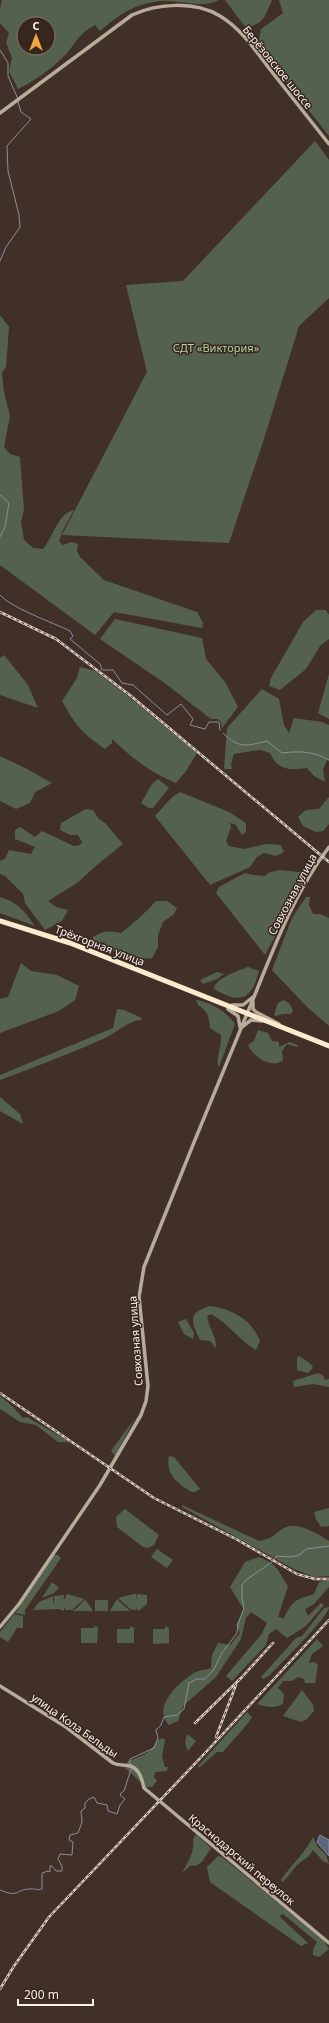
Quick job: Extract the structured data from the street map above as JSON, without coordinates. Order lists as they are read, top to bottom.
{
  "streets": {
    "highway": ["Трёхгорная улица"],
    "main road": [
      "Берёзовское шоссе",
      "Совхозная улица",
      "улица Кола Бельды",
      "Краснодарский переулок"
    ]
  },
  "crossings": [
    ["улица Кола Бельды", "Краснодарский переулок"]
  ],
  "parks": ["СДТ «Виктория»"],
  "scale_bar": "200 m",
  "north": "top"
}
